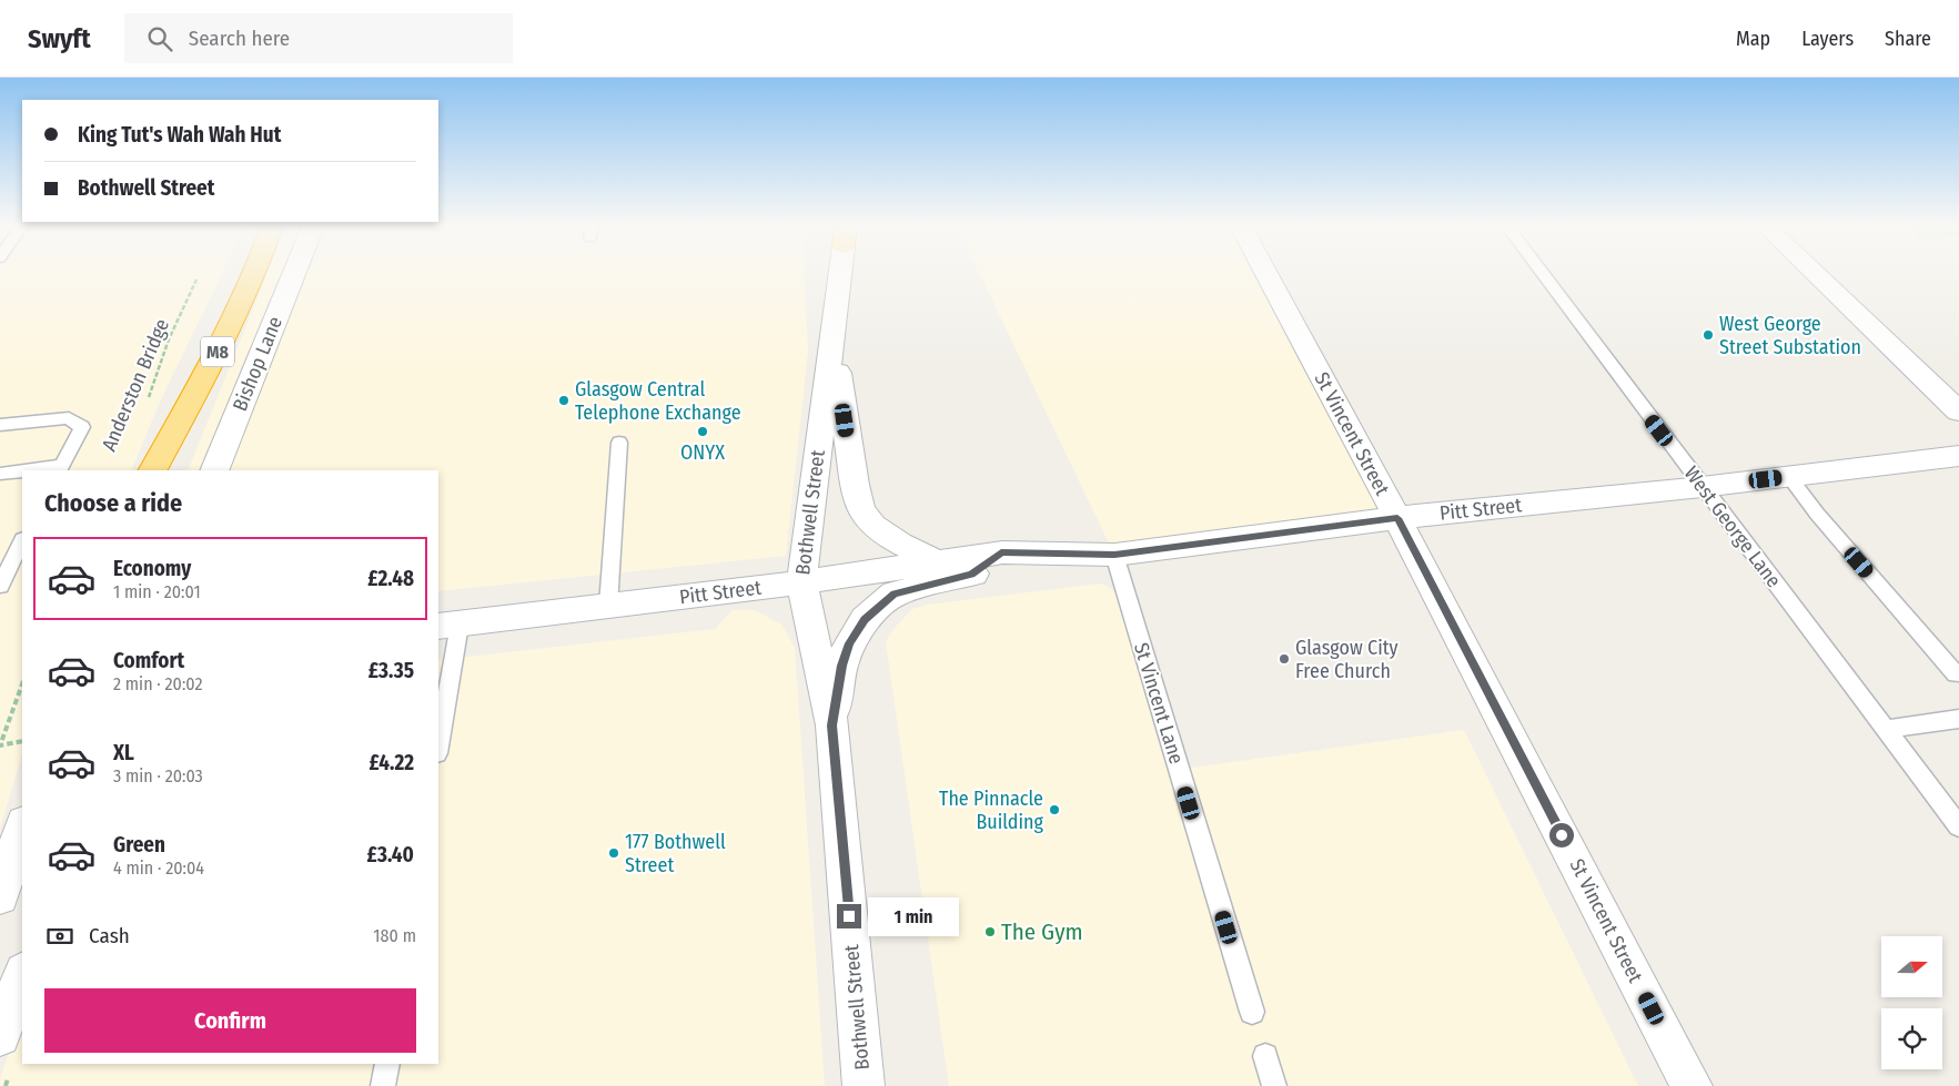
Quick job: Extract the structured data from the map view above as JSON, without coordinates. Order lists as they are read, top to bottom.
{
  "streets": {
    "highway": ["M8"],
    "street": [
      "Bishop Lane",
      "St Vincent Street",
      "Pitt Street",
      "Bothwell Street"
    ],
    "lane": ["West George Lane", "St Vincent Lane"],
    "path": ["Anderston Bridge"]
  },
  "crossings": [
    ["St Vincent Street", "Pitt Street"],
    ["Pitt Street", "Bothwell Street"],
    ["Pitt Street", "West George Lane"],
    ["Pitt Street", "St Vincent Lane"]
  ],
  "places": [
    "West George Street Substation",
    "Glasgow Central Telephone Exchange",
    "ONYX",
    "Glasgow City Free Church",
    "The Pinnacle Building",
    "177 Bothwell Street",
    "The Gym"
  ],
  "north": "right",
  "page": {
    "header": "Swyft",
    "search": "Search here",
    "nav": ["Map", "Layers", "Share"],
    "banner": ["King Tut's Wah Wah Hut", "Bothwell Street"],
    "heading": "Choose a ride",
    "list": [
      {
        "name": "Economy",
        "note": "1 min · 20:01",
        "value": "£2.48"
      },
      {
        "name": "Comfort",
        "note": "2 min · 20:02",
        "value": "£3.35"
      },
      {
        "name": "XL",
        "note": "3 min · 20:03",
        "value": "£4.22"
      },
      {
        "name": "Green",
        "note": "4 min · 20:04",
        "value": "£3.40"
      }
    ],
    "bubble": "1 min",
    "pay": ["Cash", "180 m"],
    "buttons": "Confirm"
  }
}
